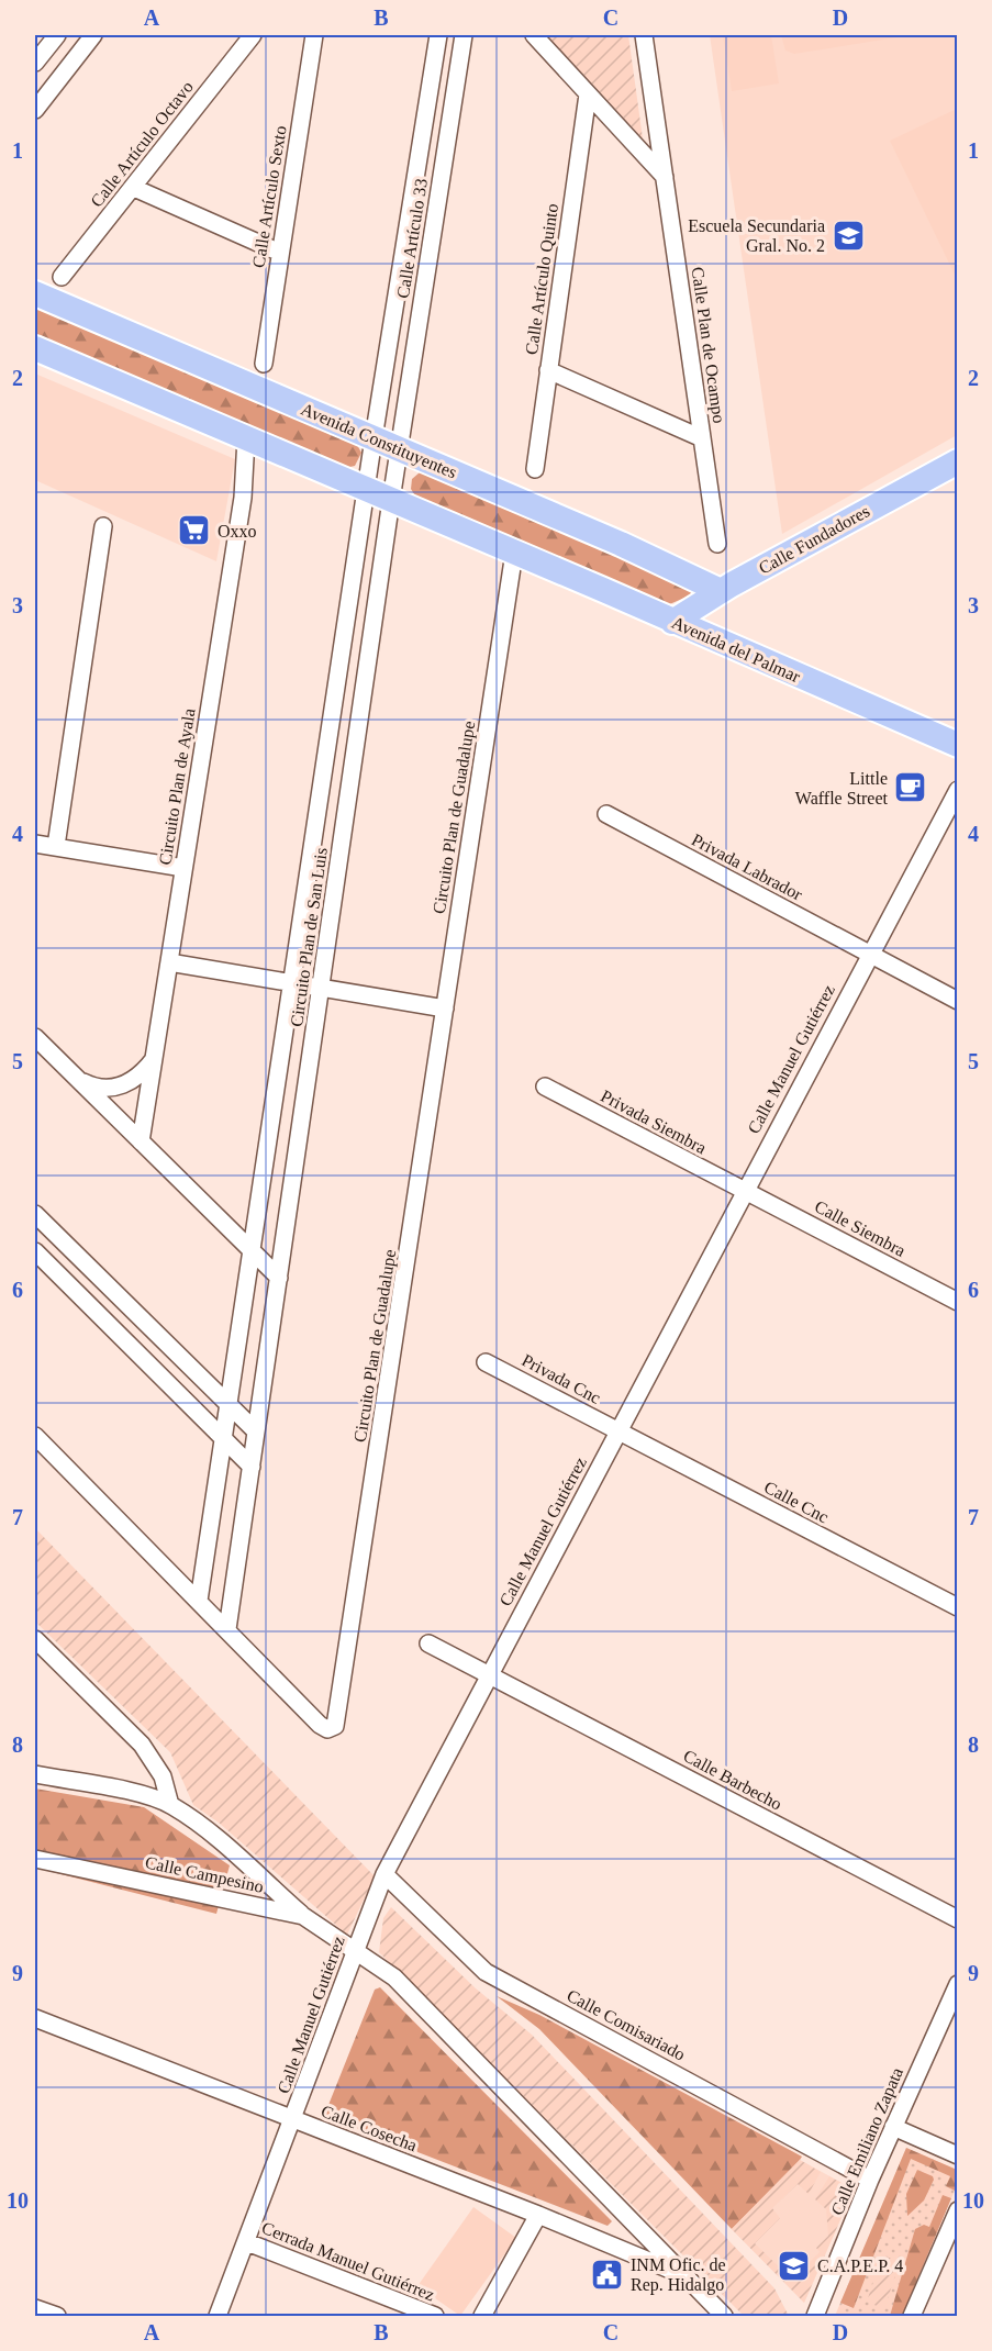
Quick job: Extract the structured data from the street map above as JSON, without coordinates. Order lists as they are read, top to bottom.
{
  "streets": {
    "main road": ["Avenida Constituyentes", "Calle Fundadores", "Avenida del Palmar"],
    "street": [
      "Calle Artículo Octavo",
      "Calle Artículo Sexto",
      "Calle Artículo 33",
      "Calle Artículo Quinto",
      "Calle Plan de Ocampo",
      "Circuito Plan de Ayala",
      "Circuito Plan de Guadalupe",
      "Privada Labrador",
      "Circuito Plan de San Luis",
      "Calle Manuel Gutiérrez",
      "Privada Siembra",
      "Calle Siembra",
      "Privada Cnc",
      "Calle Cnc",
      "Calle Barbecho",
      "Calle Campesino",
      "Calle Comisariado",
      "Calle Cosecha",
      "Calle Emiliano Zapata",
      "Cerrada Manuel Gutiérrez"
    ]
  },
  "crossings": [
    ["Calle Artículo 33", "Avenida Constituyentes"],
    ["Calle Artículo 33", "Circuito Plan de San Luis"],
    ["Avenida Constituyentes", "Calle Fundadores"],
    ["Avenida Constituyentes", "Circuito Plan de San Luis"],
    ["Calle Fundadores", "Avenida del Palmar"],
    ["Avenida del Palmar", "Circuito Plan de Guadalupe"],
    ["Circuito Plan de Guadalupe", "Circuito Plan de San Luis"],
    ["Privada Labrador", "Calle Manuel Gutiérrez"],
    ["Calle Manuel Gutiérrez", "Privada Siembra"],
    ["Calle Manuel Gutiérrez", "Calle Siembra"],
    ["Calle Manuel Gutiérrez", "Privada Cnc"],
    ["Calle Manuel Gutiérrez", "Calle Cnc"],
    ["Calle Manuel Gutiérrez", "Calle Barbecho"],
    ["Calle Manuel Gutiérrez", "Calle Campesino"],
    ["Calle Manuel Gutiérrez", "Calle Comisariado"],
    ["Calle Manuel Gutiérrez", "Calle Cosecha"],
    ["Calle Manuel Gutiérrez", "Cerrada Manuel Gutiérrez"],
    ["Privada Siembra", "Calle Siembra"],
    ["Privada Cnc", "Calle Cnc"],
    ["Calle Campesino", "Calle Cosecha"],
    ["Calle Comisariado", "Calle Emiliano Zapata"]
  ],
  "places": {
    "school or university": ["Escuela Secundaria Gral. No. 2", "C.A.P.E.P. 4"],
    "supermarket": ["Oxxo"],
    "cafe": ["Little Waffle Street"],
    "public building": ["INM Ofic. de Rep. Hidalgo"]
  },
  "grid": {
    "columns": [
      "A",
      "B",
      "C",
      "D"
    ],
    "rows": [
      "1",
      "2",
      "3",
      "4",
      "5",
      "6",
      "7",
      "8",
      "9",
      "10"
    ]
  }
}
